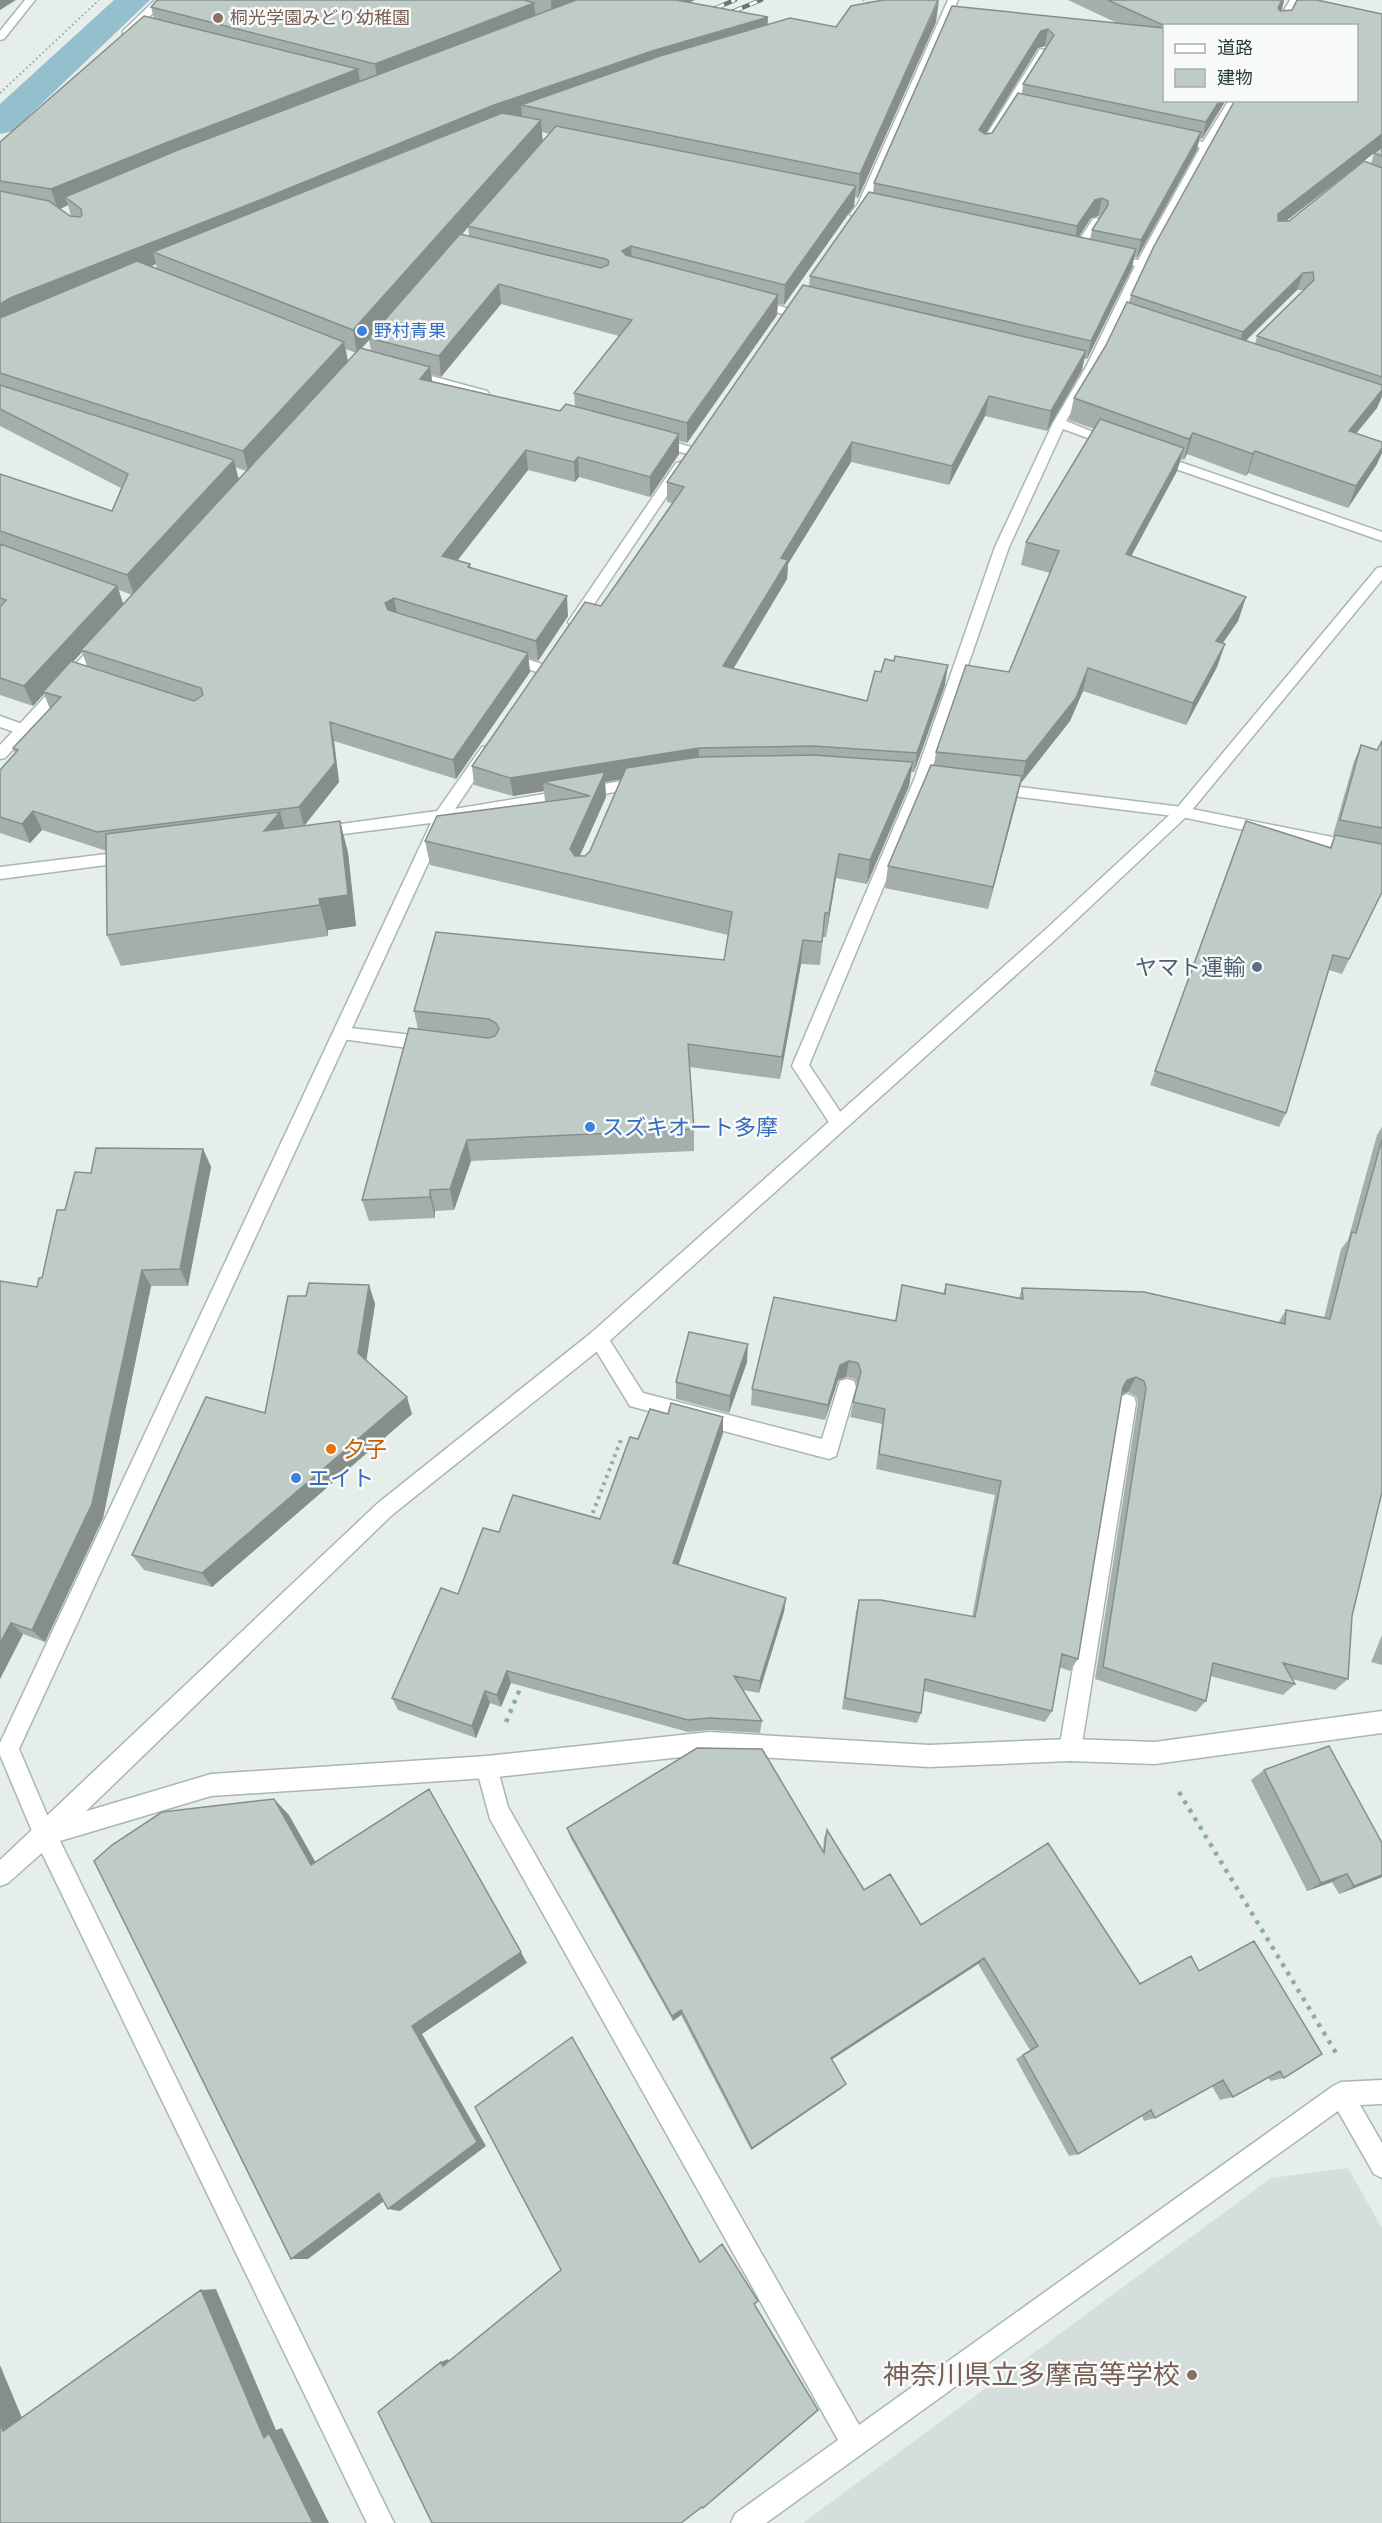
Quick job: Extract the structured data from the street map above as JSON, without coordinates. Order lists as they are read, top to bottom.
{
  "places": [
    "桐光学園みどり幼稚園",
    "野村青果",
    "ヤマト運輸",
    "スズキオート多摩",
    "夕子",
    "エイト",
    "神奈川県立多摩高等学校"
  ],
  "legend": ["道路", "建物"]
}
